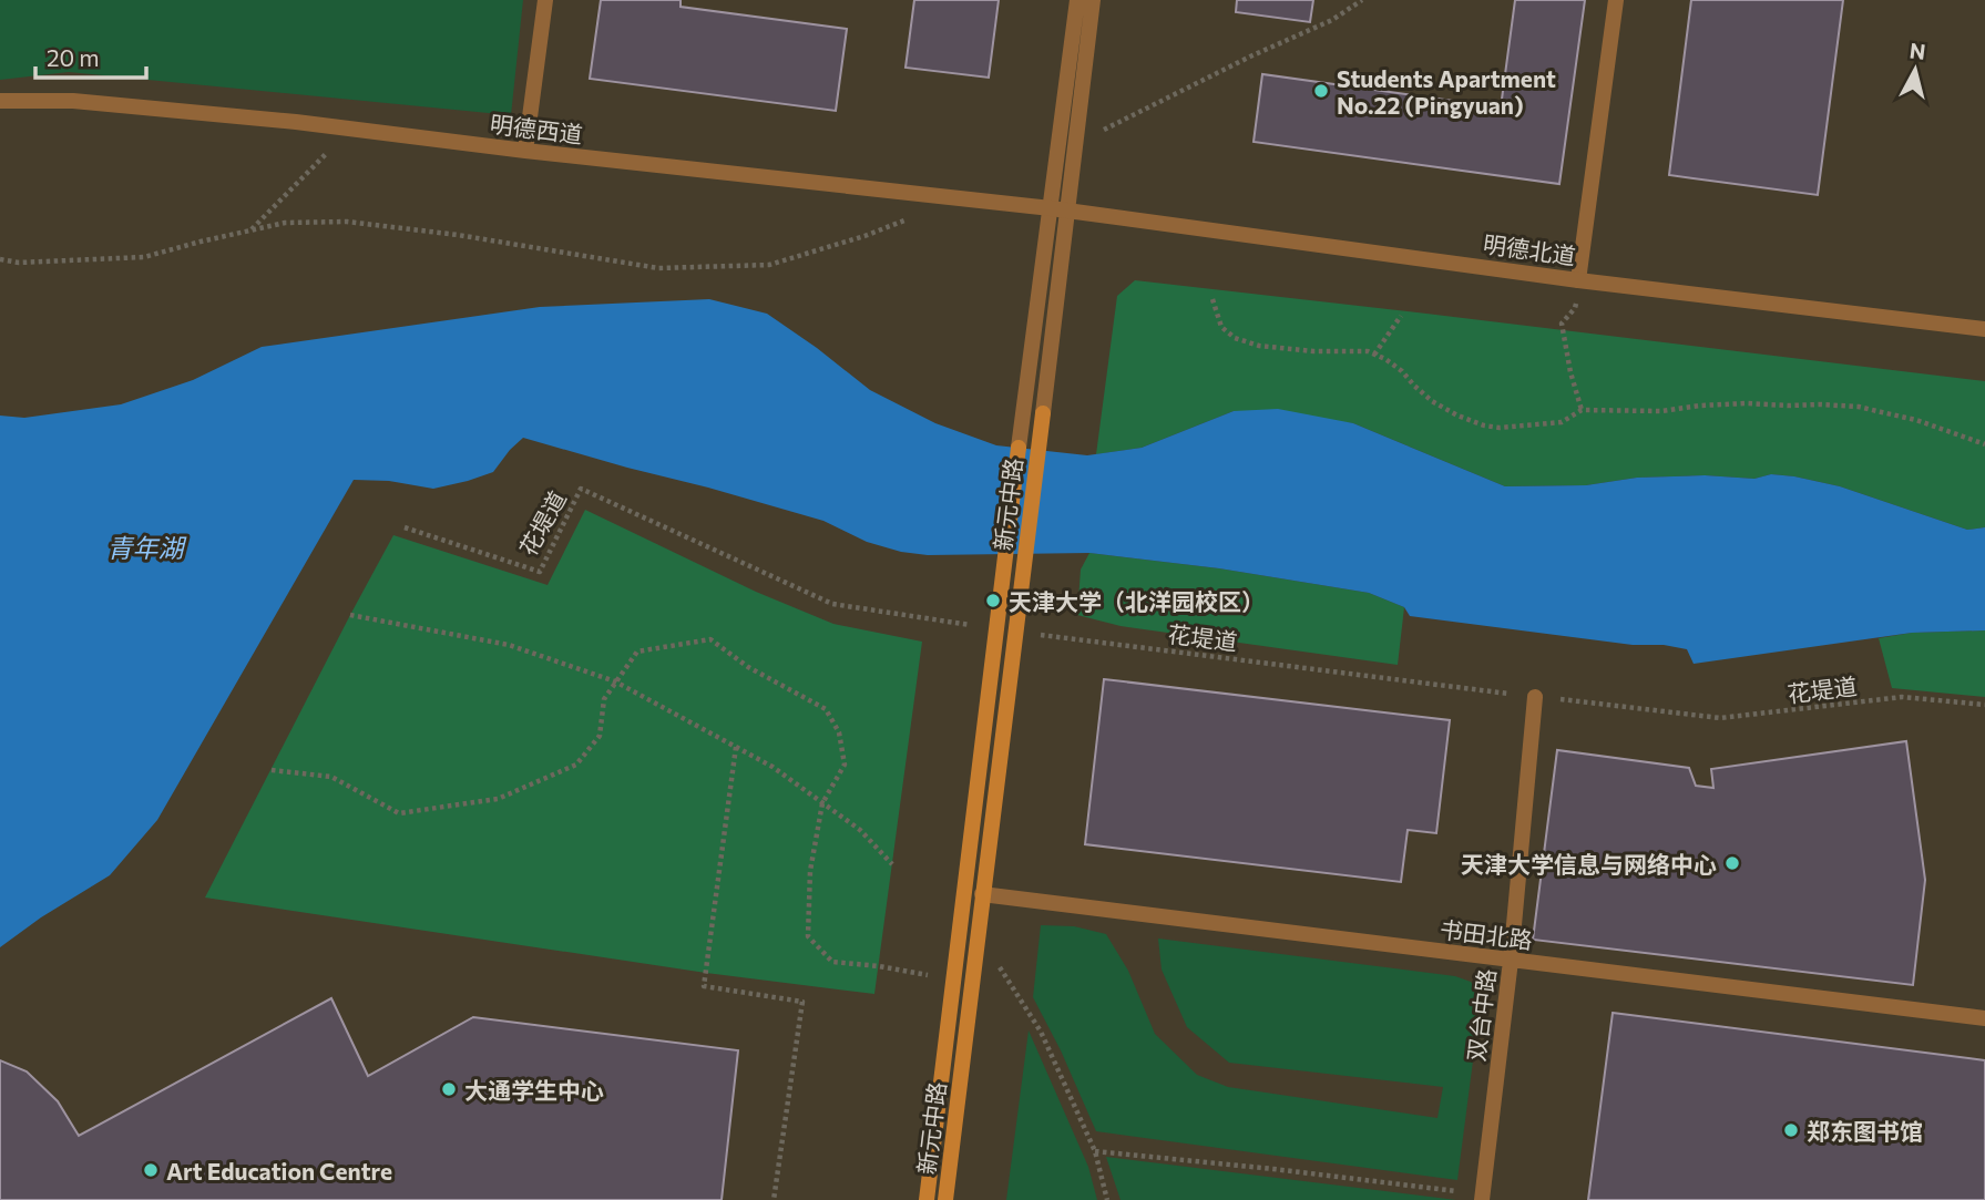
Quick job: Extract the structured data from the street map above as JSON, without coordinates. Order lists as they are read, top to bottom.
{
  "streets": {
    "street": [
      "明德西道",
      "明德北道",
      "新元中路",
      "书田北路",
      "双台中路"
    ],
    "path": ["花堤道"]
  },
  "crossings": [
    ["明德西道", "明德北道"],
    ["明德西道", "新元中路"],
    ["明德北道", "新元中路"],
    ["新元中路", "花堤道"],
    ["新元中路", "书田北路"],
    ["花堤道", "双台中路"],
    ["书田北路", "双台中路"]
  ],
  "water": ["青年湖"],
  "places": [
    "Students Apartment No.22 (Pingyuan)",
    "天津大学（北洋园校区）",
    "天津大学信息与网络中心",
    "大通学生中心",
    "郑东图书馆",
    "Art Education Centre"
  ],
  "scale_bar": "20 m",
  "north": "top"
}
